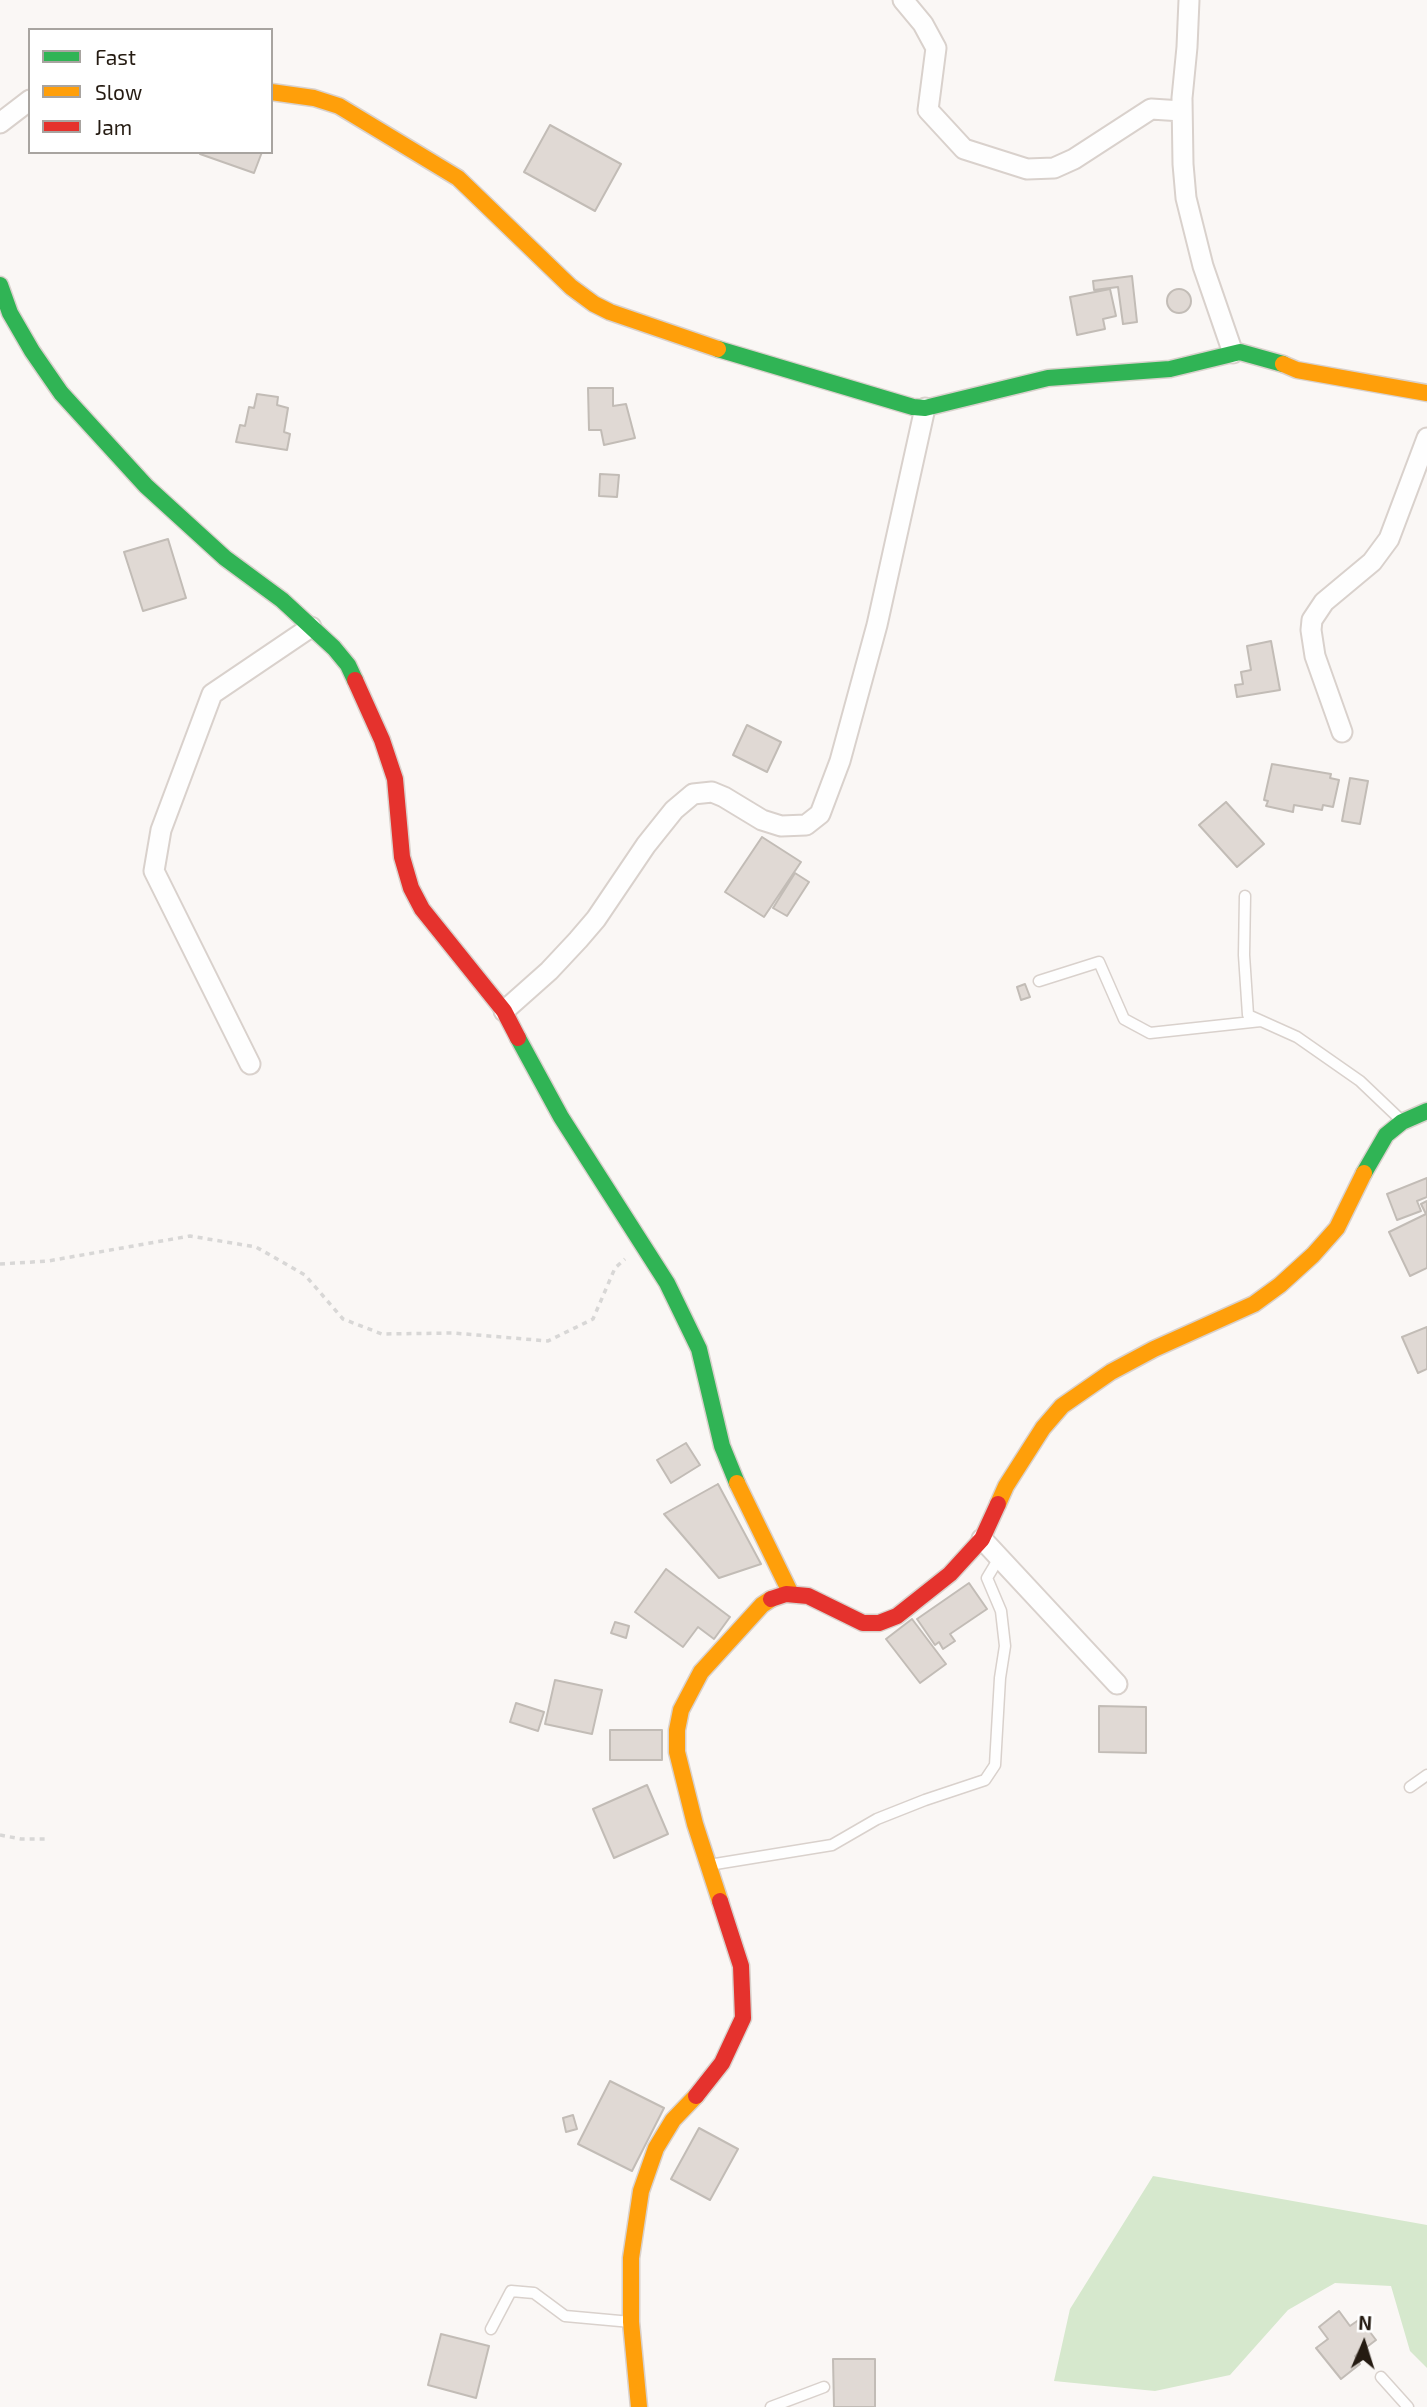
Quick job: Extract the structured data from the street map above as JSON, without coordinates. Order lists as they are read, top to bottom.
{
  "legend": ["Fast", "Slow", "Jam"],
  "north": "top"
}
